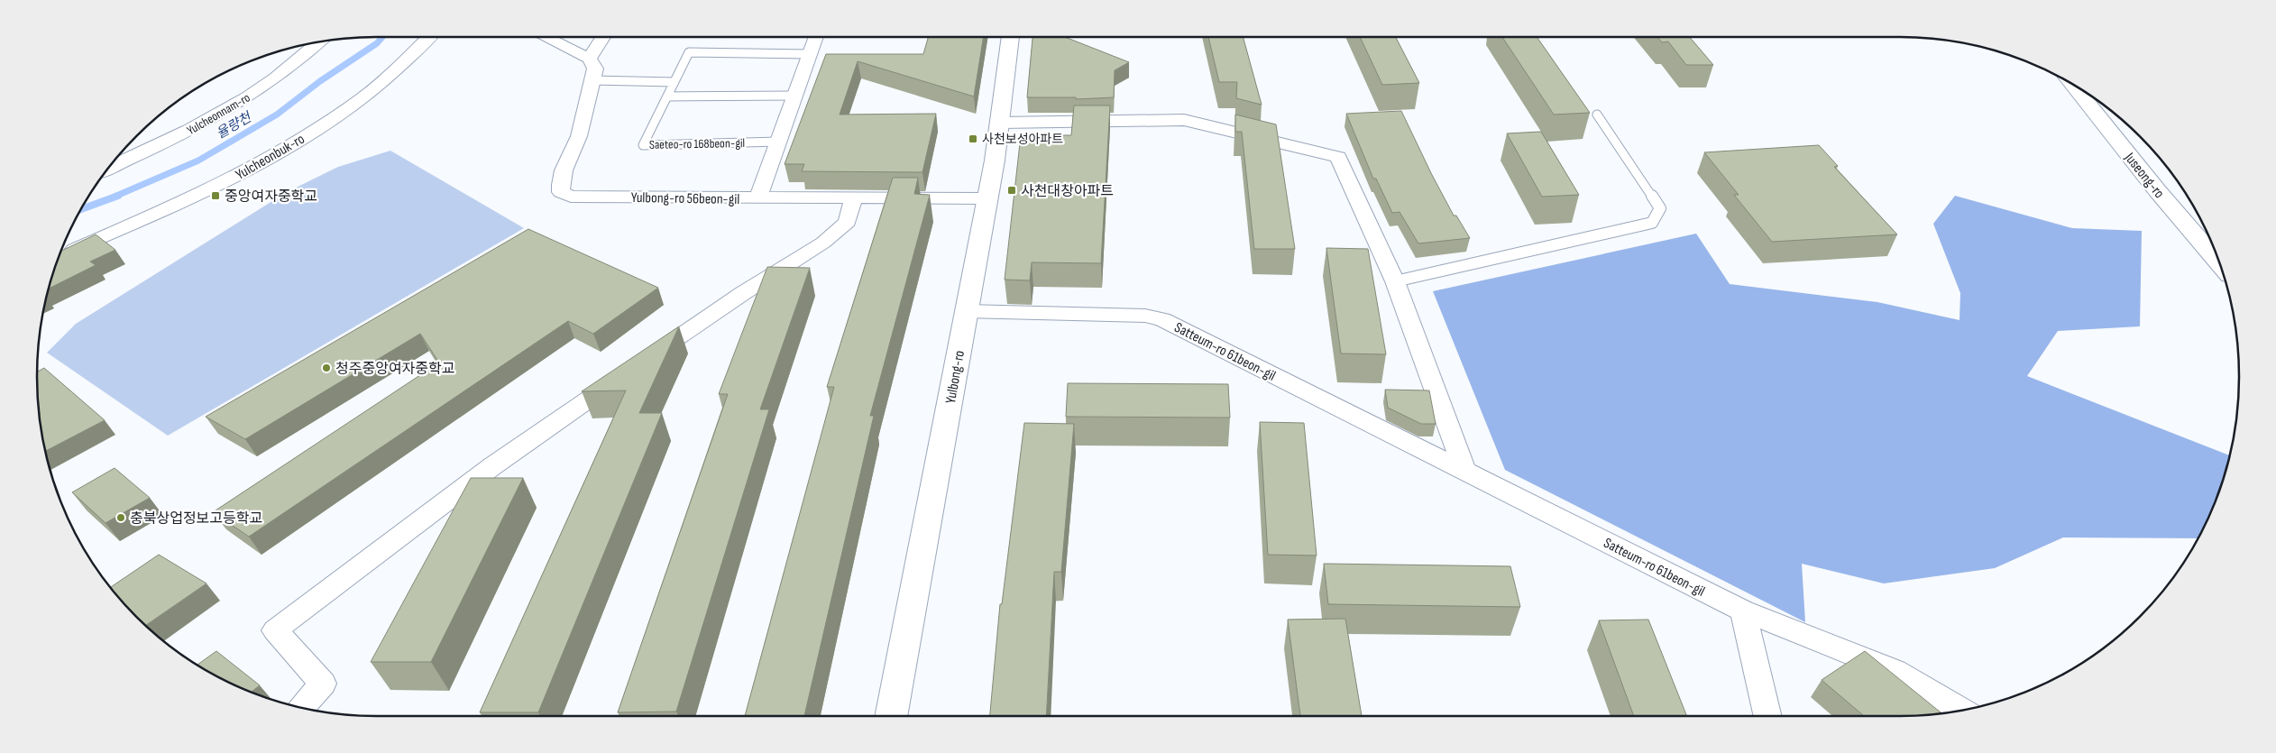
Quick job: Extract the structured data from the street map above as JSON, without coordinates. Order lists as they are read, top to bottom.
{
  "streets": {
    "street": [
      "Yulcheonnam-ro",
      "Yulcheonbuk-ro",
      "Juseong-ro",
      "Yulbong-ro 56beon-gil",
      "Satteum-ro 61beon-gil",
      "Yulbong-ro"
    ],
    "lane": ["Saeteo-ro 168beon-gil"]
  },
  "crossings": [
    ["Yulbong-ro 56beon-gil", "Yulbong-ro"],
    ["Satteum-ro 61beon-gil", "Yulbong-ro"]
  ],
  "water": ["율량천"],
  "places": {
    "transit": ["사천보성아파트", "사천대창아파트", "중앙여자중학교"],
    "other": ["청주중앙여자중학교", "충북상업정보고등학교"]
  }
}
